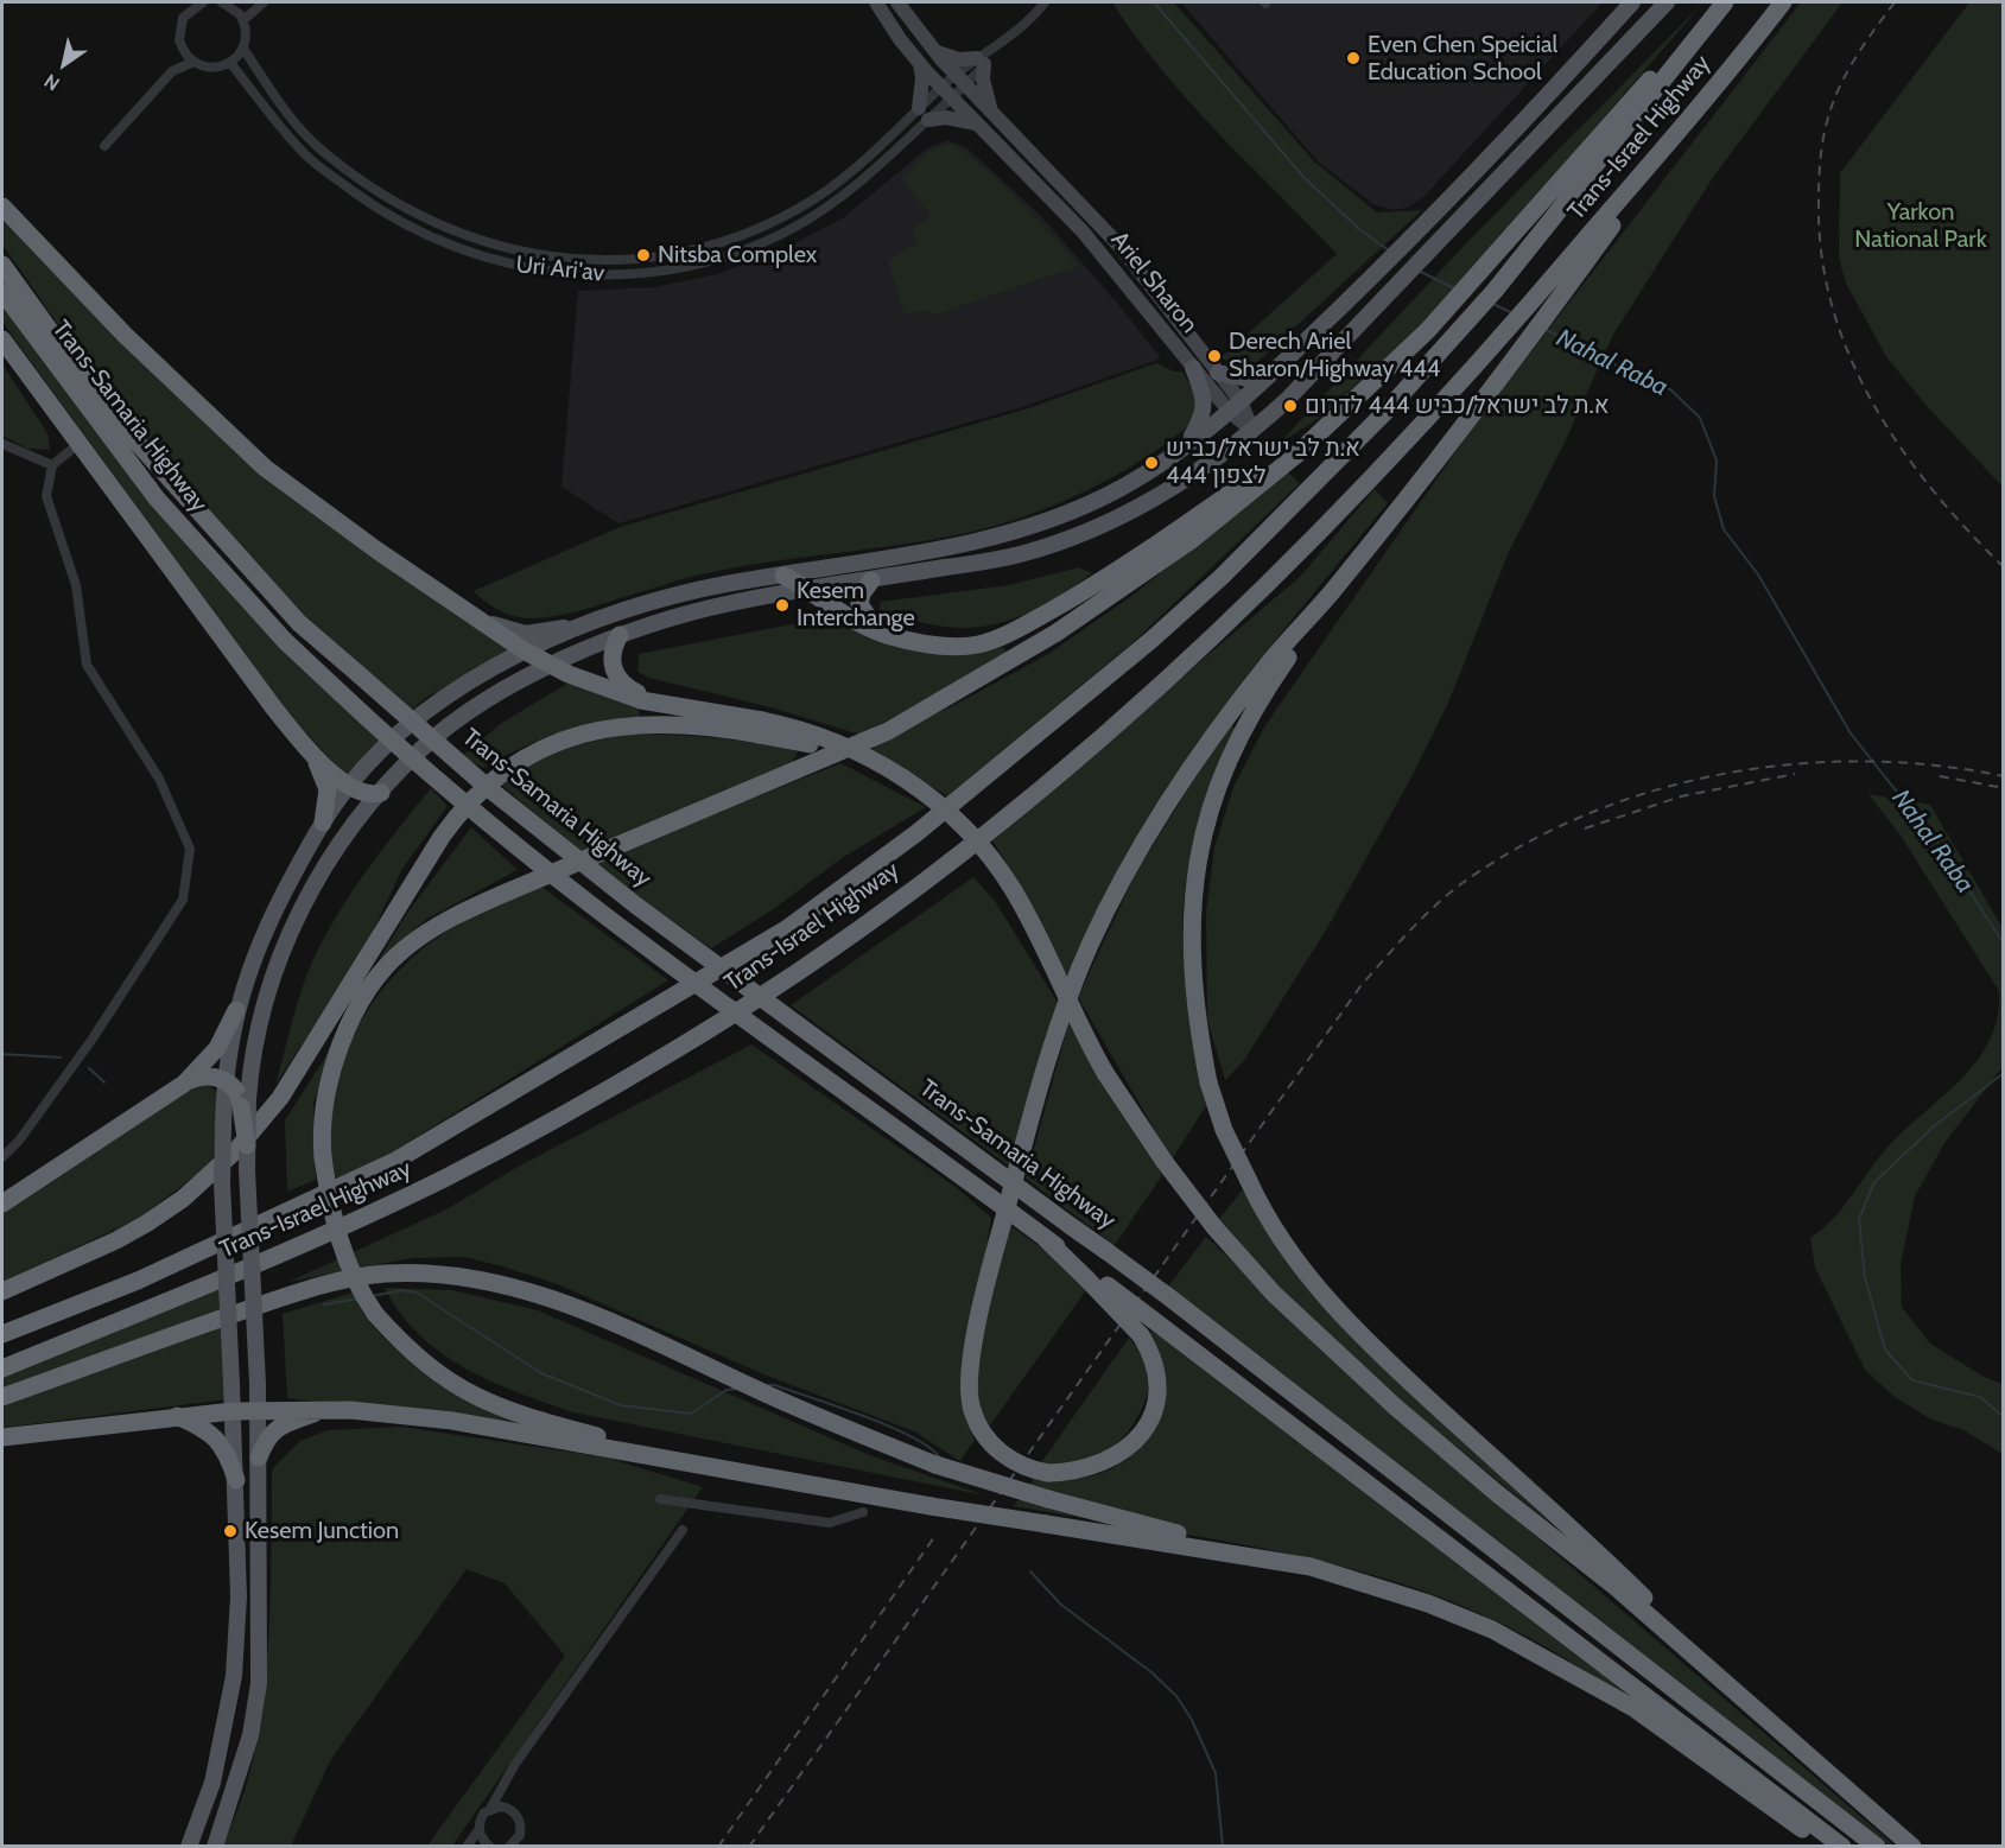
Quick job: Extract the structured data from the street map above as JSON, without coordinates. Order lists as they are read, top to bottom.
{
  "streets": {
    "highway": ["Trans-Israel Highway", "Trans-Samaria Highway"],
    "main road": ["Ariel Sharon"],
    "street": ["Uri Ari'av"]
  },
  "crossings": [
    ["Uri Ari'av", "Ariel Sharon"]
  ],
  "water": ["Nahal Raba"],
  "parks": ["Yarkon National Park"],
  "places": [
    "Even Chen Speicial Education School",
    "Nitsba Complex",
    "Derech Ariel Sharon/Highway 444",
    "א.ת לב ישראל/כביש 444 לדרום",
    "א.ת לב ישראל/כביש 444 לצפון",
    "Kesem Interchange",
    "Kesem Junction"
  ],
  "north": "bottom left"
}
